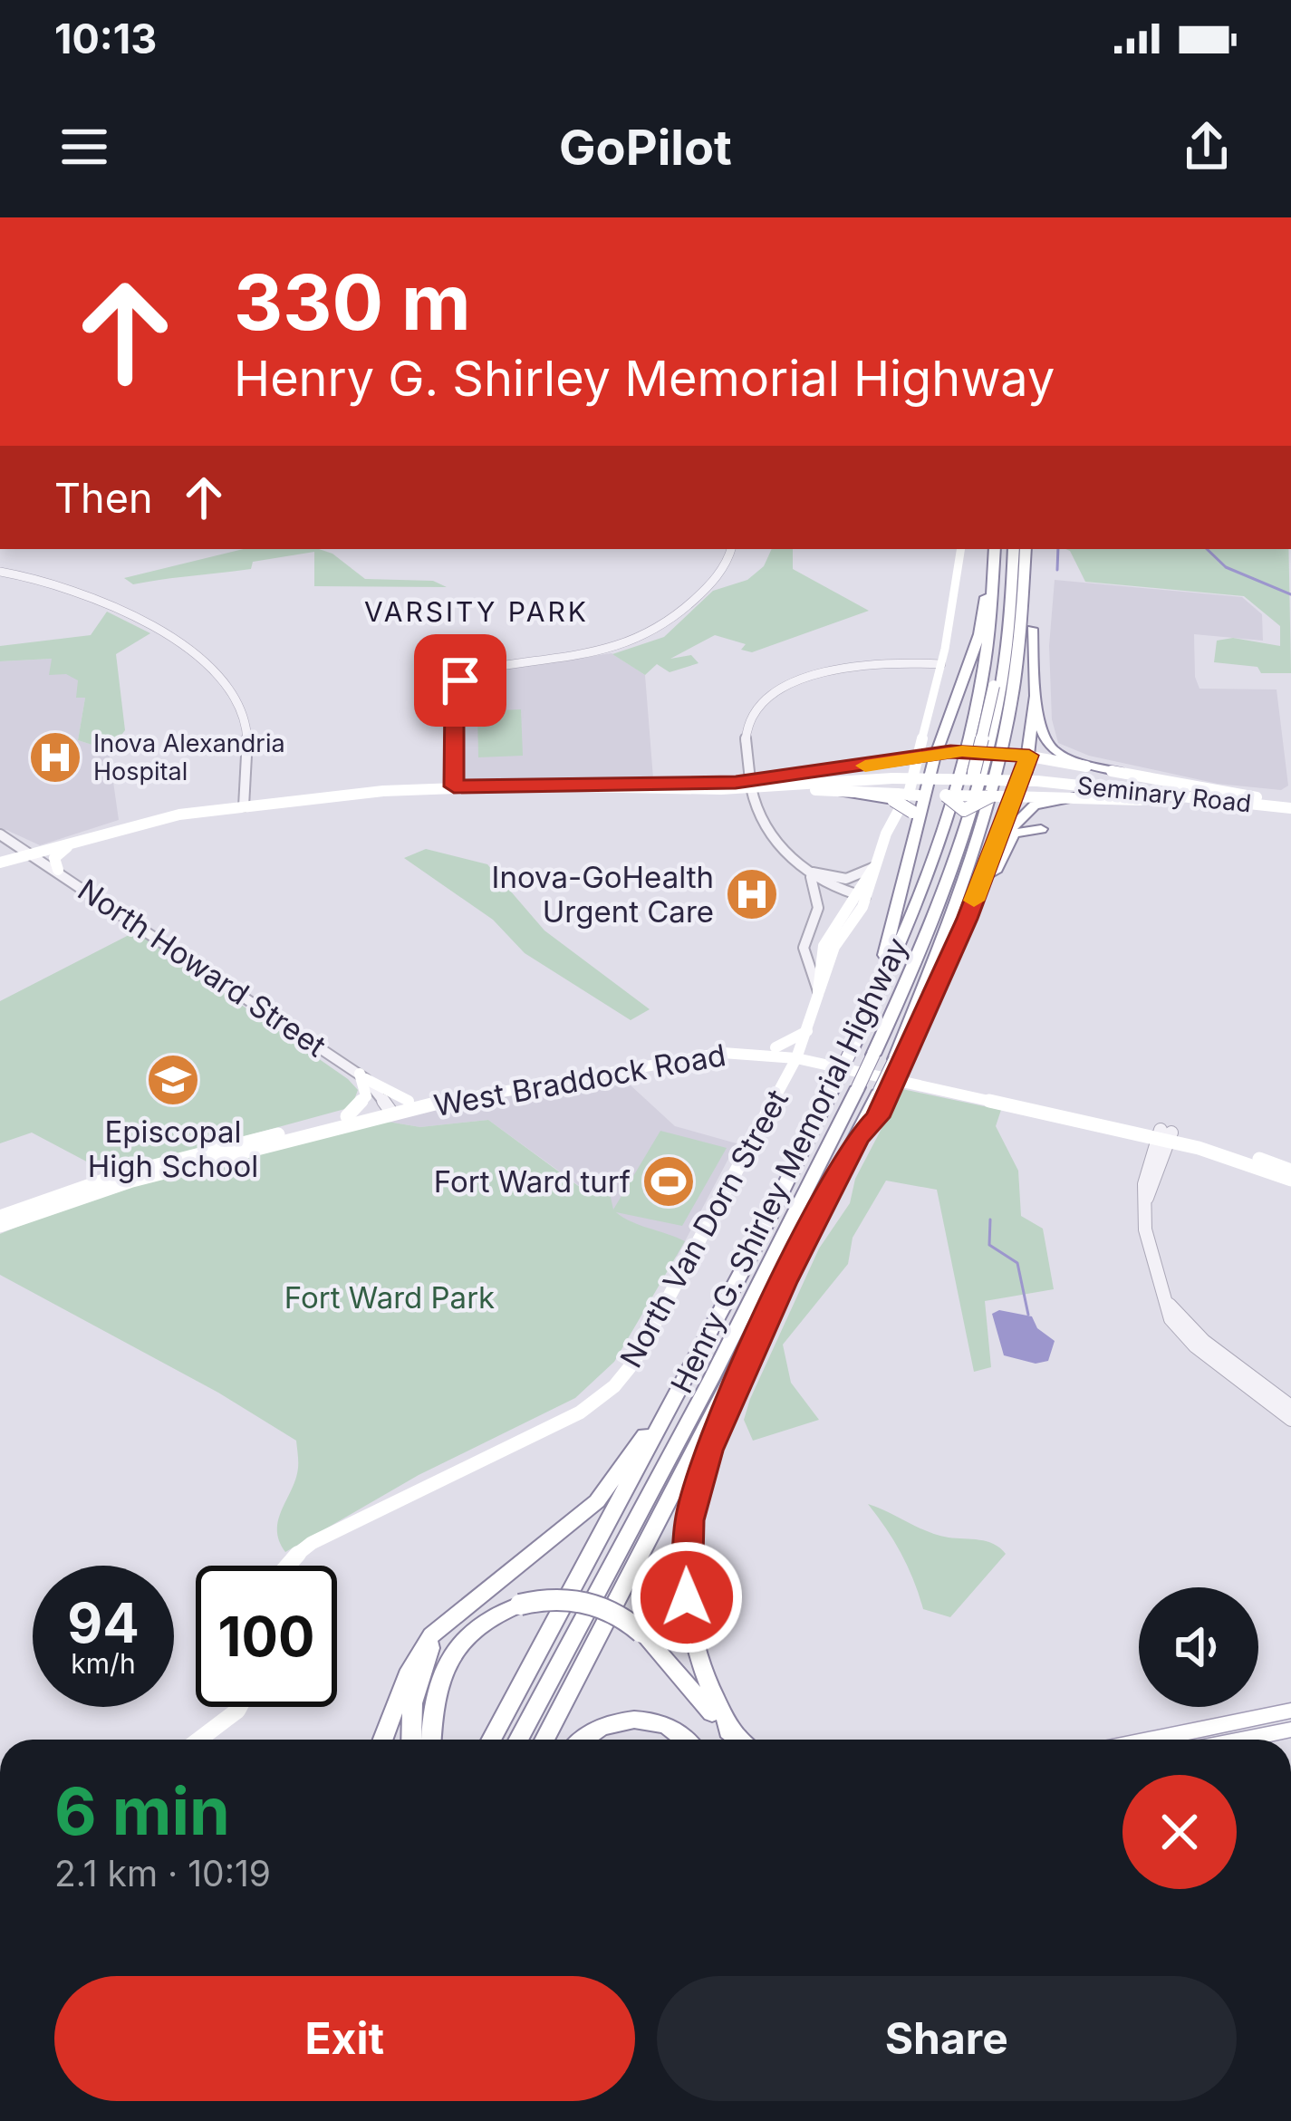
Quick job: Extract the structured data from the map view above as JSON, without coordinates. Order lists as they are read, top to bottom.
{
  "streets": {
    "highway": ["Henry G. Shirley Memorial Highway"],
    "main road": ["Seminary Road", "West Braddock Road", "North Van Dorn Street"],
    "street": ["North Howard Street"]
  },
  "crossings": [
    ["Seminary Road", "North Howard Street"],
    ["North Howard Street", "West Braddock Road"],
    ["West Braddock Road", "North Van Dorn Street"]
  ],
  "districts": ["VARSITY PARK"],
  "parks": ["Fort Ward Park"],
  "places": {
    "hospital": ["Inova Alexandria Hospital", "Inova-GoHealth Urgent Care"],
    "school or university": ["Episcopal High School"],
    "sports": ["Fort Ward turf"]
  },
  "page": {
    "status": "10:13",
    "header": "GoPilot",
    "turn": ["330 m", "Henry G. Shirley Memorial Highway"],
    "then": "Then",
    "speed": "94 km/h",
    "limit": "100",
    "heading": ["6 min", "2.1 km · 10:19"],
    "buttons": ["Exit", "Share"]
  }
}
